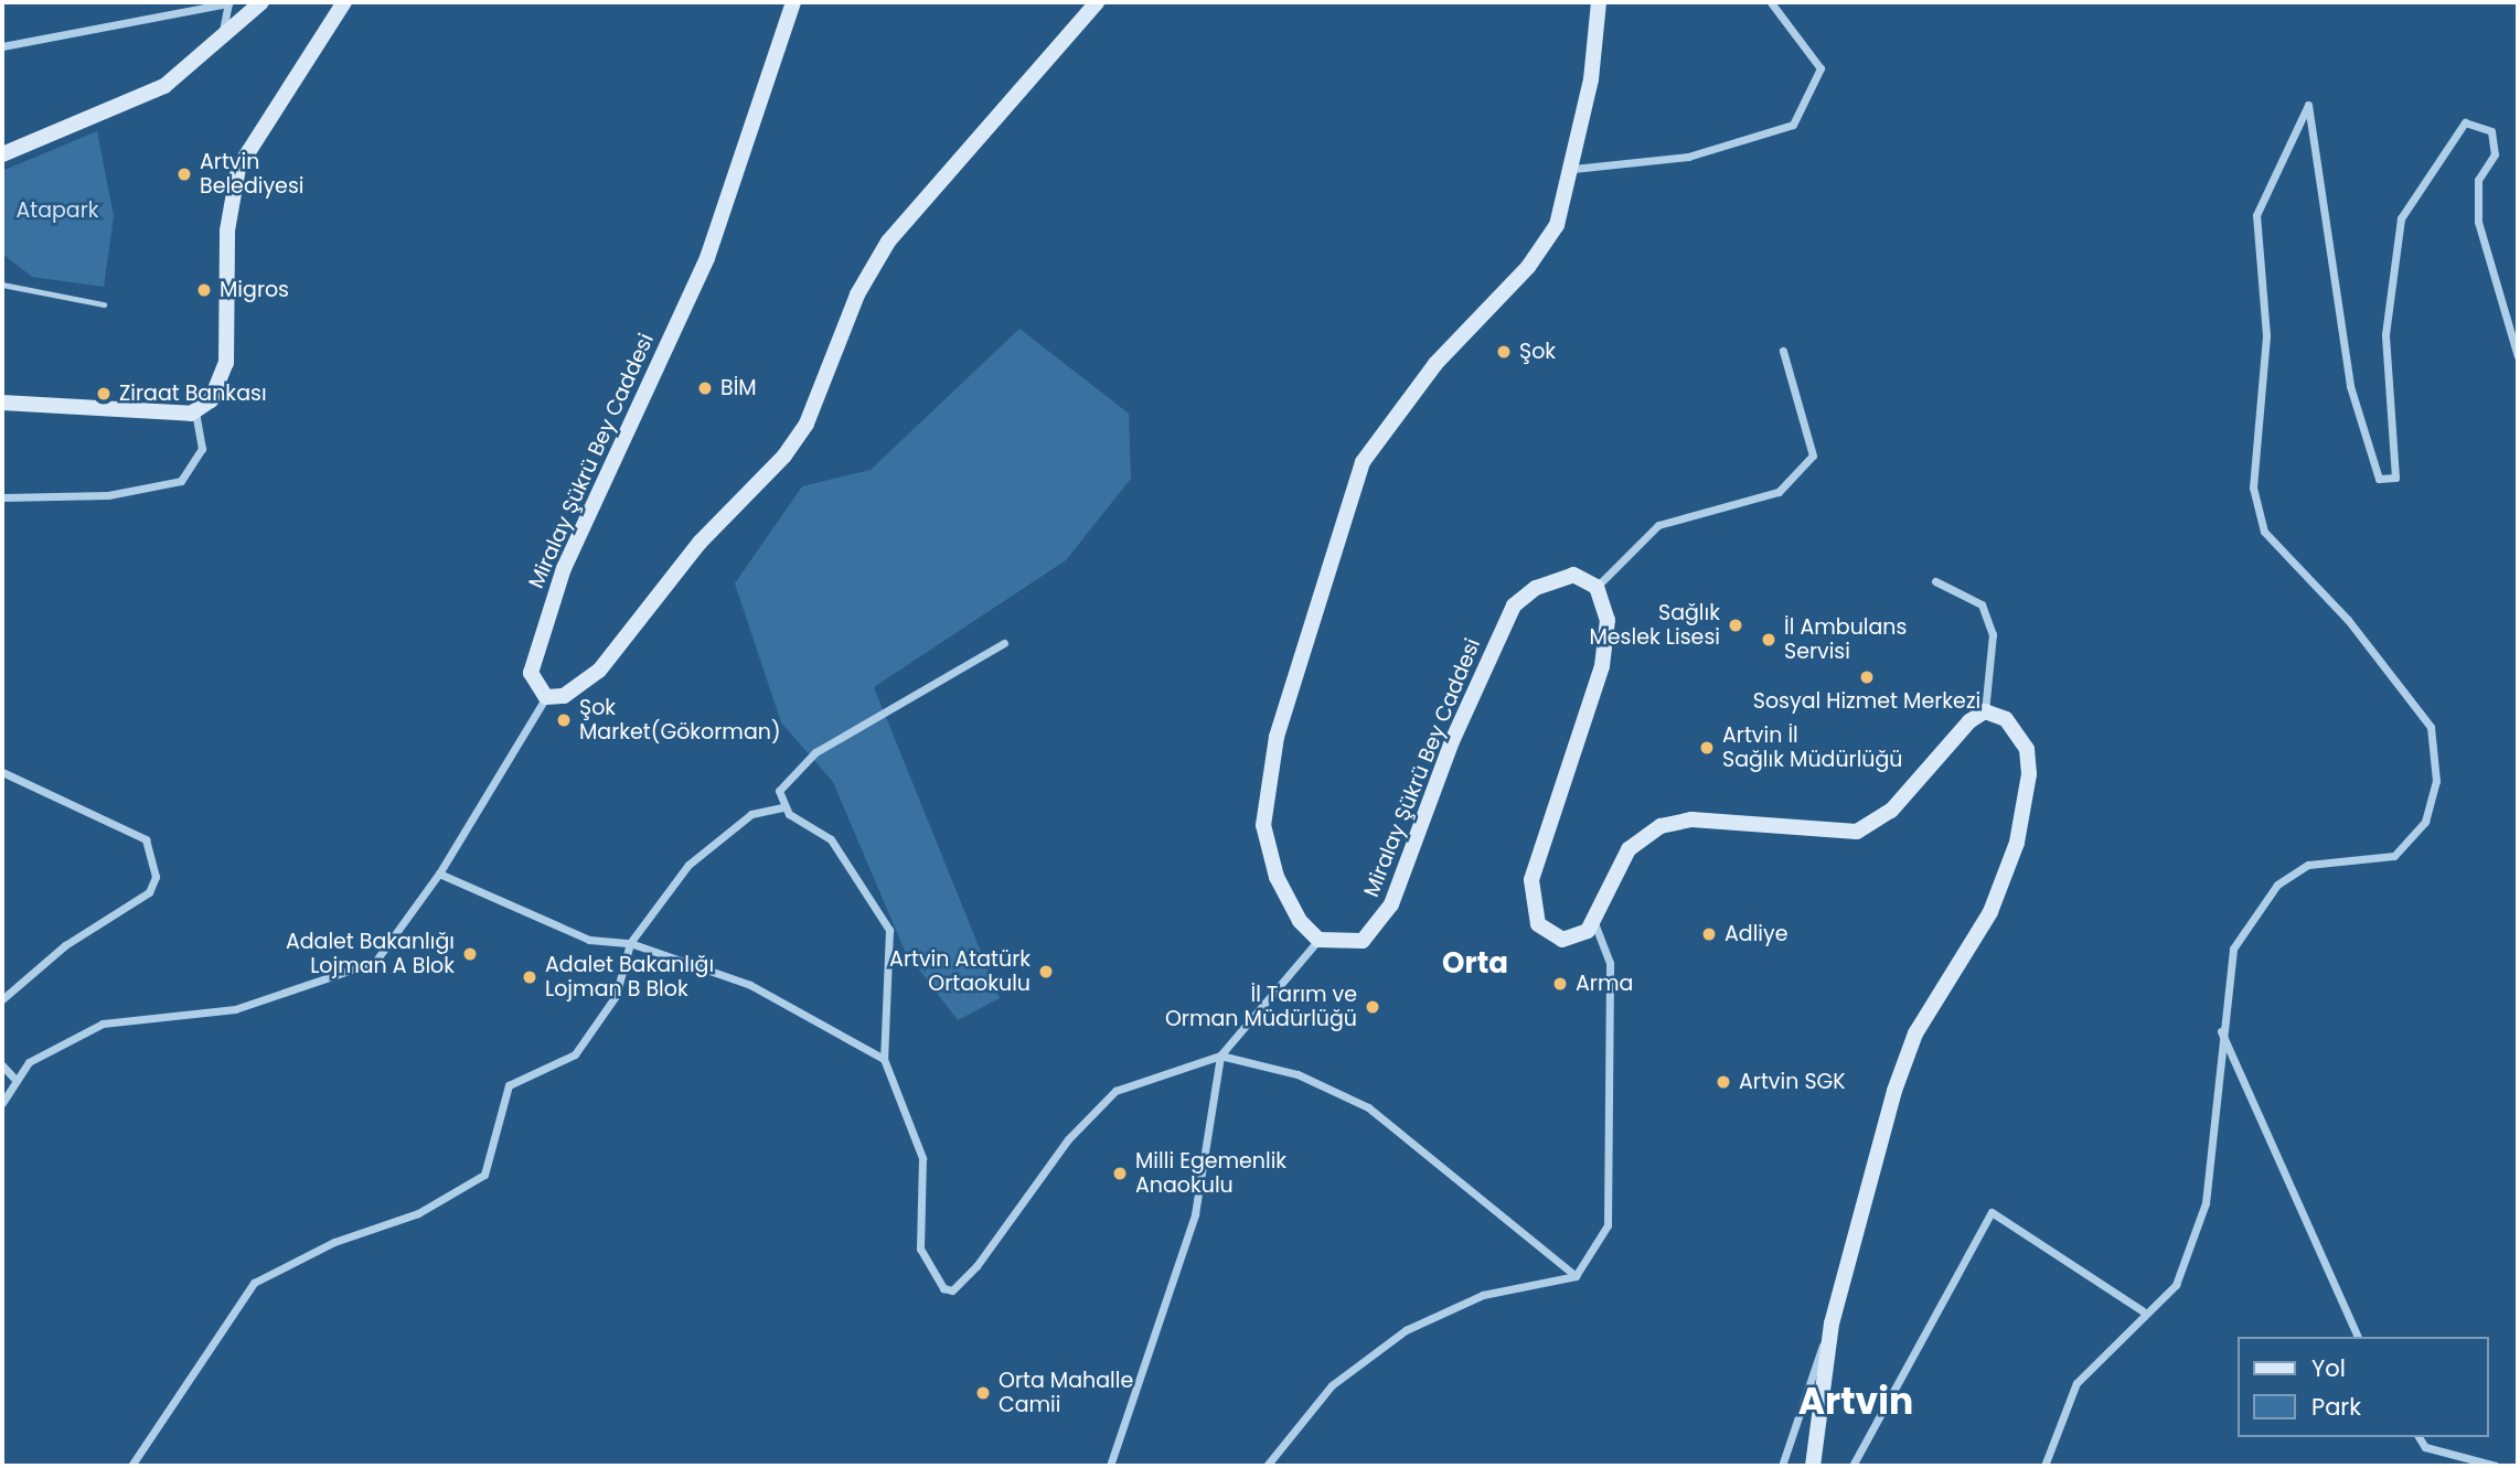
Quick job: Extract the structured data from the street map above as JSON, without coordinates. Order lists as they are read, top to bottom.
{
  "streets": {
    "main road": ["Miralay Şükrü Bey Caddesi"]
  },
  "districts": ["Orta", "Artvin"],
  "parks": ["Atapark"],
  "places": [
    "Artvin Belediyesi",
    "Migros",
    "Şok",
    "BİM",
    "Ziraat Bankası",
    "Sağlık Meslek Lisesi",
    "İl Ambulans Servisi",
    "Sosyal Hizmet Merkezi",
    "Şok Market(Gökorman)",
    "Artvin İl Sağlık Müdürlüğü",
    "Adliye",
    "Adalet Bakanlığı Lojman A Blok",
    "Artvin Atatürk Ortaokulu",
    "Adalet Bakanlığı Lojman B Blok",
    "Arma",
    "İl Tarım ve Orman Müdürlüğü",
    "Artvin SGK",
    "Milli Egemenlik Anaokulu",
    "Orta Mahalle Camii"
  ],
  "legend": ["Yol", "Park"]
}
